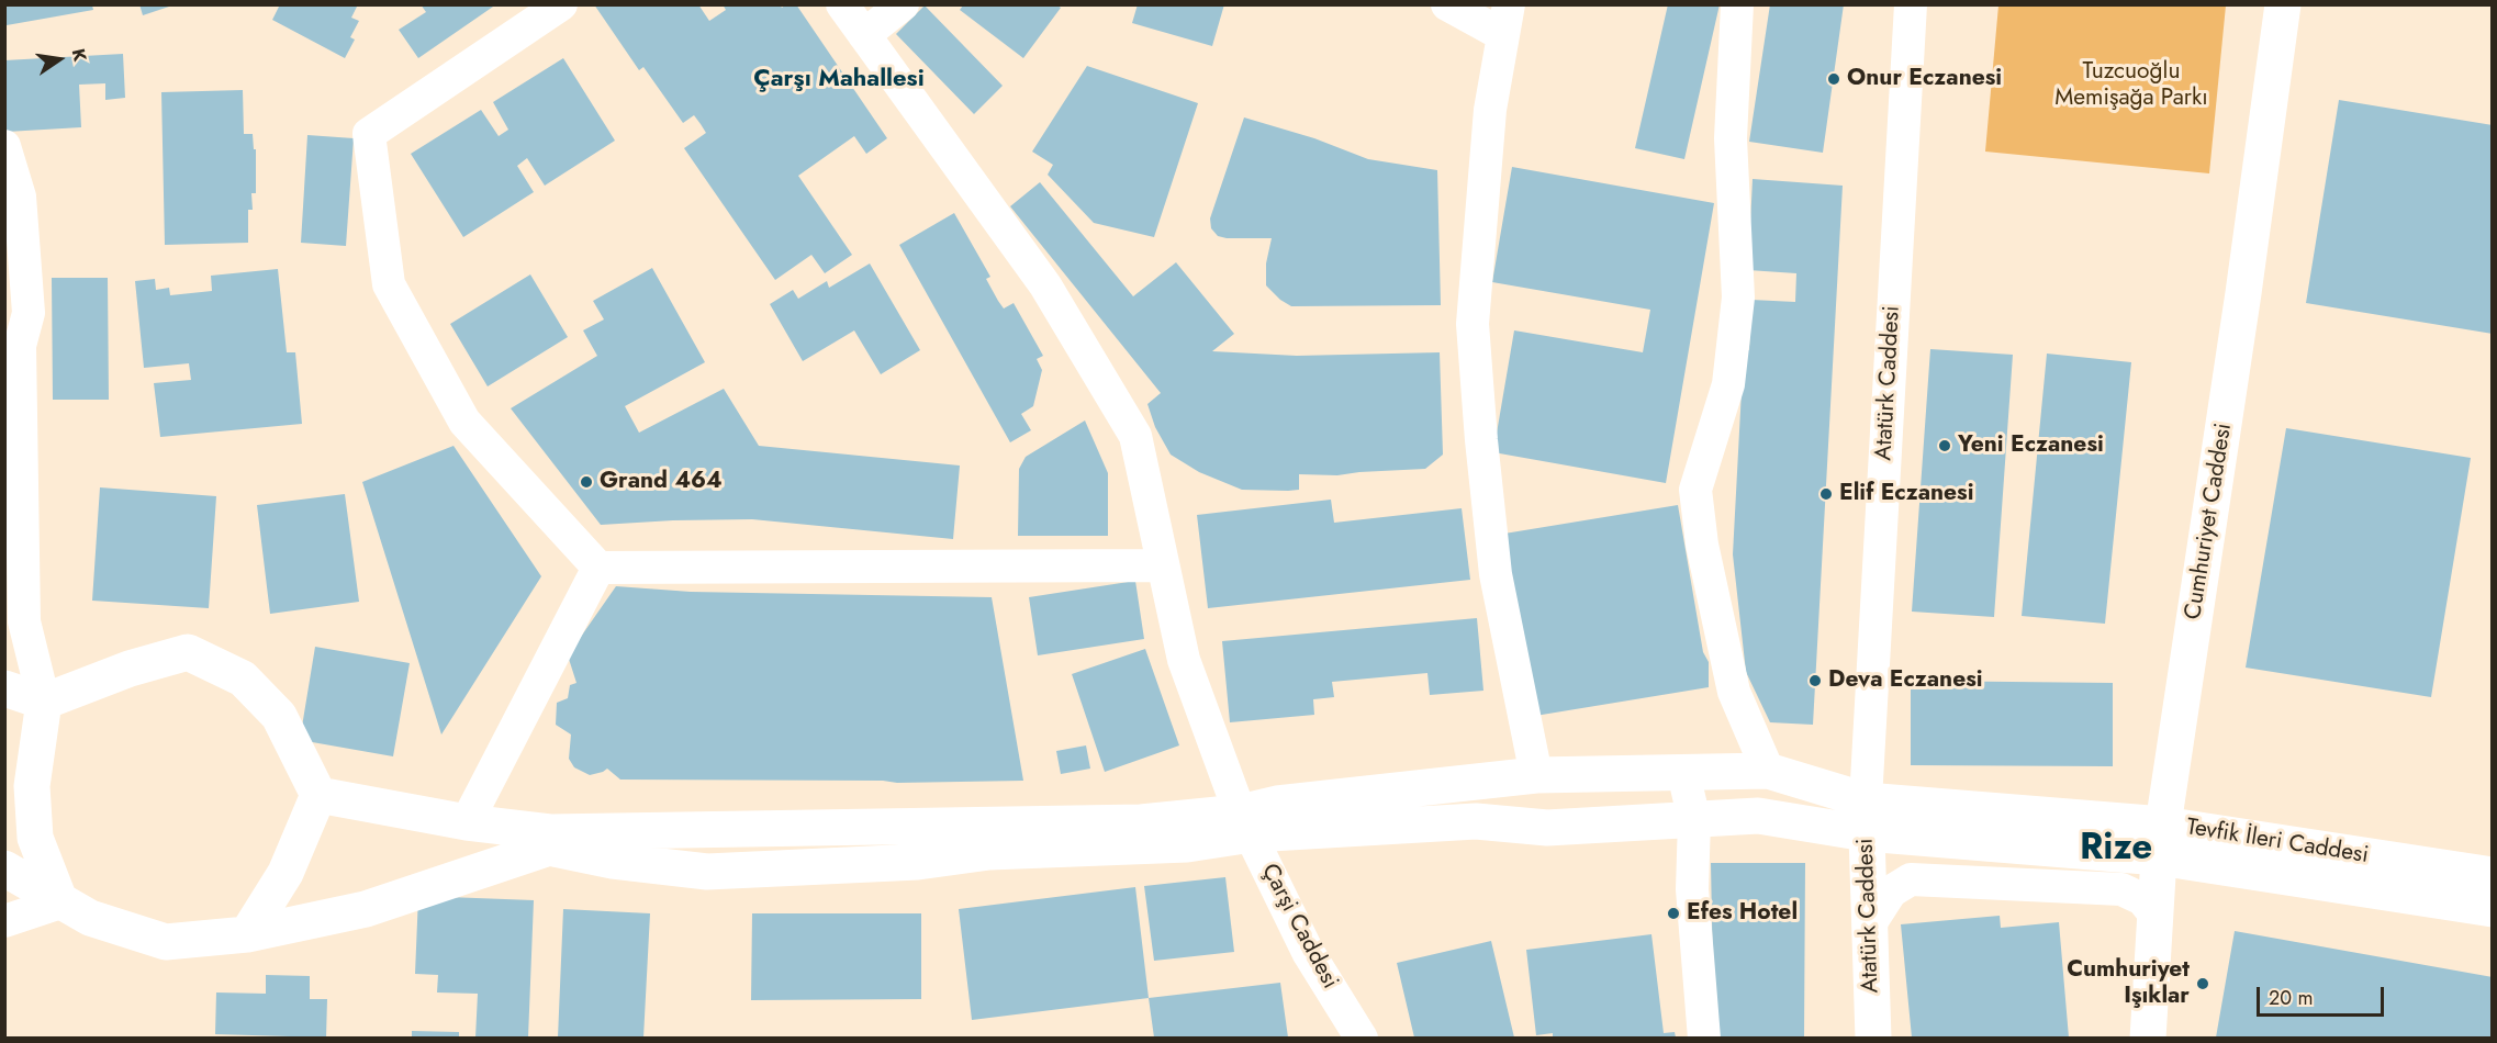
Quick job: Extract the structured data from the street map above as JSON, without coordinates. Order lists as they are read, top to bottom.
{
  "streets": {
    "main road": ["Atatürk Caddesi", "Cumhuriyet Caddesi", "Tevfik İleri Caddesi"],
    "street": ["Çarşi Caddesi"]
  },
  "crossings": [
    ["Atatürk Caddesi", "Tevfik İleri Caddesi"],
    ["Cumhuriyet Caddesi", "Tevfik İleri Caddesi"]
  ],
  "districts": ["Çarşı Mahallesi", "Rize"],
  "parks": ["Tuzcuoğlu Memişağa Parkı"],
  "places": [
    "Onur Eczanesi",
    "Yeni Eczanesi",
    "Grand 464",
    "Elif Eczanesi",
    "Deva Eczanesi",
    "Efes Hotel",
    "Cumhuriyet Işıklar"
  ],
  "scale_bar": "20 m",
  "north": "right"
}
